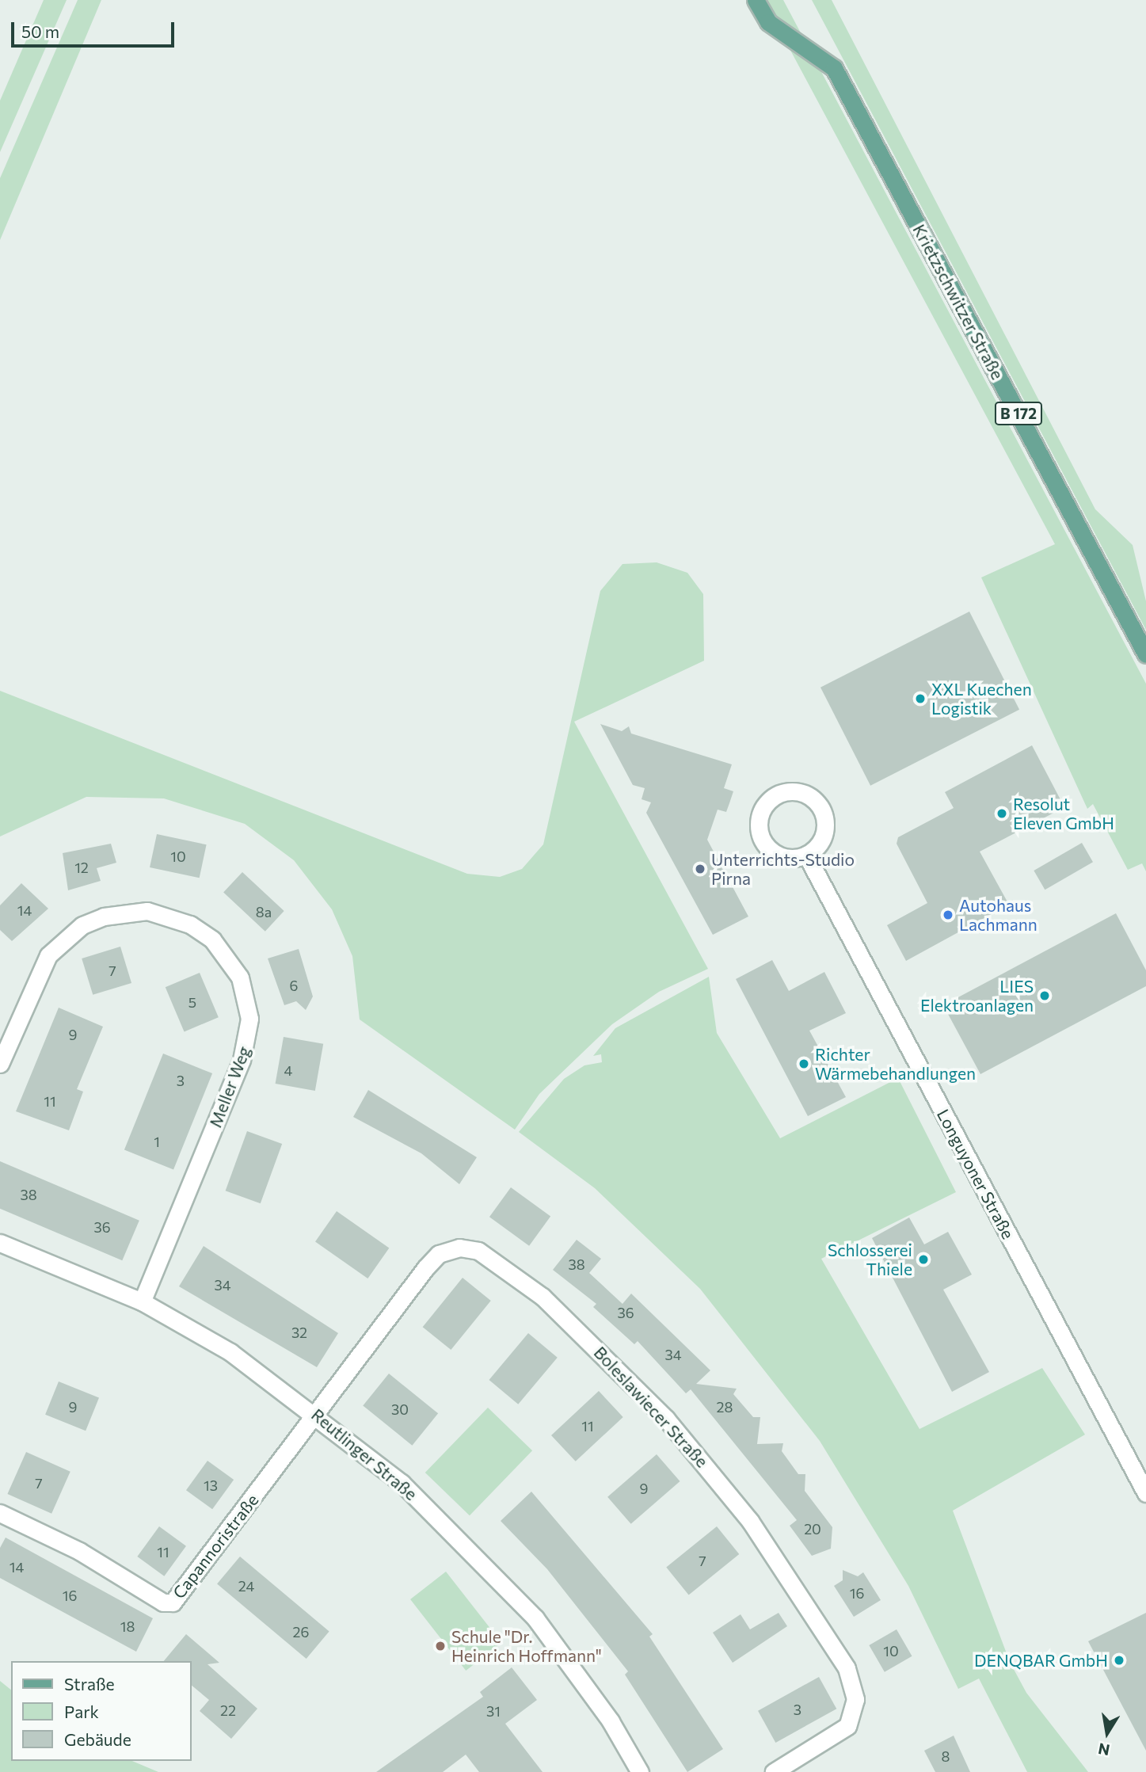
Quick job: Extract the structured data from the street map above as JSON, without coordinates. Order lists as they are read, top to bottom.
{
  "streets": {
    "main road": ["Krietzschwitzer Straße", "B 172"],
    "street": [
      "Meller Weg",
      "Longuyoner Straße",
      "Boleslawiecer Straße",
      "Reutlinger Straße",
      "Capannoristraße"
    ]
  },
  "crossings": [
    ["Meller Weg", "Reutlinger Straße"],
    ["Boleslawiecer Straße", "Reutlinger Straße"],
    ["Boleslawiecer Straße", "Capannoristraße"],
    ["Reutlinger Straße", "Capannoristraße"]
  ],
  "places": [
    "XXL Kuechen Logistik",
    "Resolut Eleven GmbH",
    "Unterrichts-Studio Pirna",
    "Autohaus Lachmann",
    "LIES Elektroanlagen",
    "Richter Wärmebehandlungen",
    "Schlosserei Thiele",
    "Schule \"Dr. Heinrich Hoffmann\"",
    "DENQBAR GmbH"
  ],
  "house_numbers": [
    "10",
    "12",
    "14",
    "8a",
    "7",
    "6",
    "5",
    "9",
    "4",
    "3",
    "11",
    "1",
    "38",
    "36",
    "38",
    "34",
    "36",
    "32",
    "34",
    "9",
    "28",
    "30",
    "11",
    "7",
    "13",
    "9",
    "20",
    "11",
    "7",
    "14",
    "24",
    "16",
    "16",
    "18",
    "26",
    "10",
    "3",
    "22",
    "31",
    "8"
  ],
  "legend": ["Straße", "Park", "Gebäude"],
  "scale_bar": "50 m",
  "north": "bottom"
}
